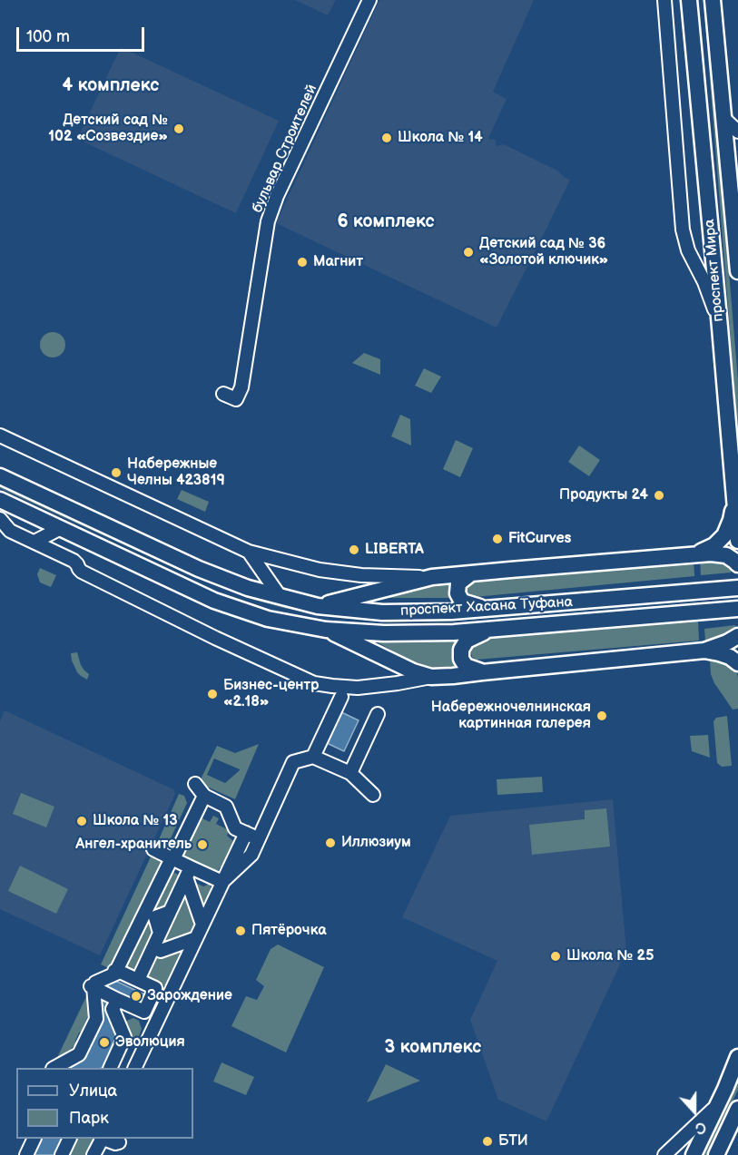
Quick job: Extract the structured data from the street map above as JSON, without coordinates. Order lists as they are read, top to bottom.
{
  "streets": {
    "main road": ["проспект Мира", "проспект Хасана Туфана"],
    "street": ["бульвар Строителей"]
  },
  "districts": ["4 комплекс", "6 комплекс", "3 комплекс"],
  "places": [
    "Детский сад № 102 «Созвездие»",
    "Школа № 14",
    "Детский сад № 36 «Золотой ключик»",
    "Магнит",
    "Набережные Челны 423819",
    "Продукты 24",
    "FitCurves",
    "LIBERTA",
    "Бизнес-центр «2.18»",
    "Набережночелнинская картинная галерея",
    "Школа № 13",
    "Иллюзиум",
    "Ангел-хранитель",
    "Пятёрочка",
    "Школа № 25",
    "Зарождение",
    "Эволюция",
    "БТИ"
  ],
  "legend": ["Улица", "Парк"],
  "scale_bar": "100 m",
  "north": "bottom"
}
